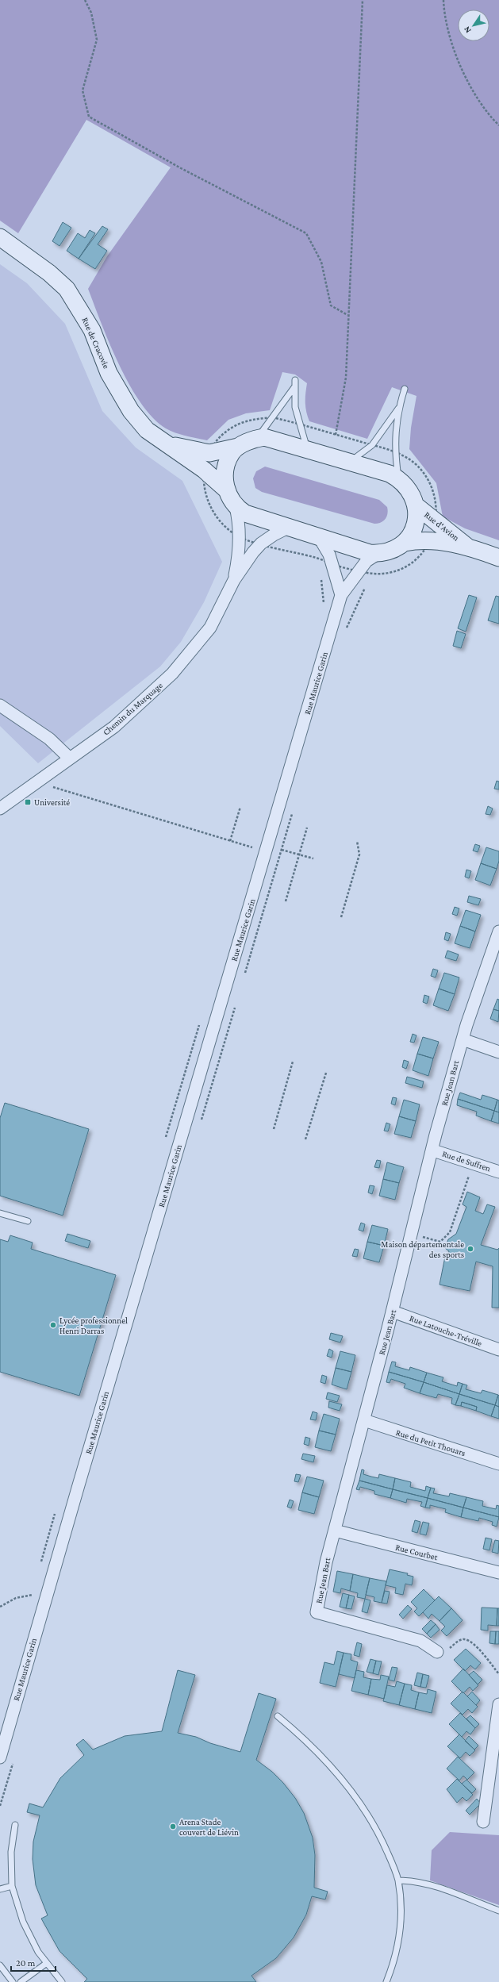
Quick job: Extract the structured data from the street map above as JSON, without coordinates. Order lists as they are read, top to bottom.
{
  "streets": {
    "street": [
      "Rue de Cracovie",
      "Rue d'Avion",
      "Rue Maurice Garin",
      "Chemin du Marquage",
      "Rue Jean Bart",
      "Rue de Suffren",
      "Rue Latouche-Tréville",
      "Rue du Petit Thouars",
      "Rue Courbet"
    ]
  },
  "crossings": [
    ["Rue Jean Bart", "Rue de Suffren"],
    ["Rue Jean Bart", "Rue Latouche-Tréville"],
    ["Rue Jean Bart", "Rue du Petit Thouars"],
    ["Rue Jean Bart", "Rue Courbet"]
  ],
  "places": {
    "transit": ["Université"],
    "other": ["Maison départementale des sports", "Lycée professionnel Henri Darras", "Arena Stade couvert de Liévin"]
  },
  "scale_bar": "20 m",
  "north": "bottom left"
}
